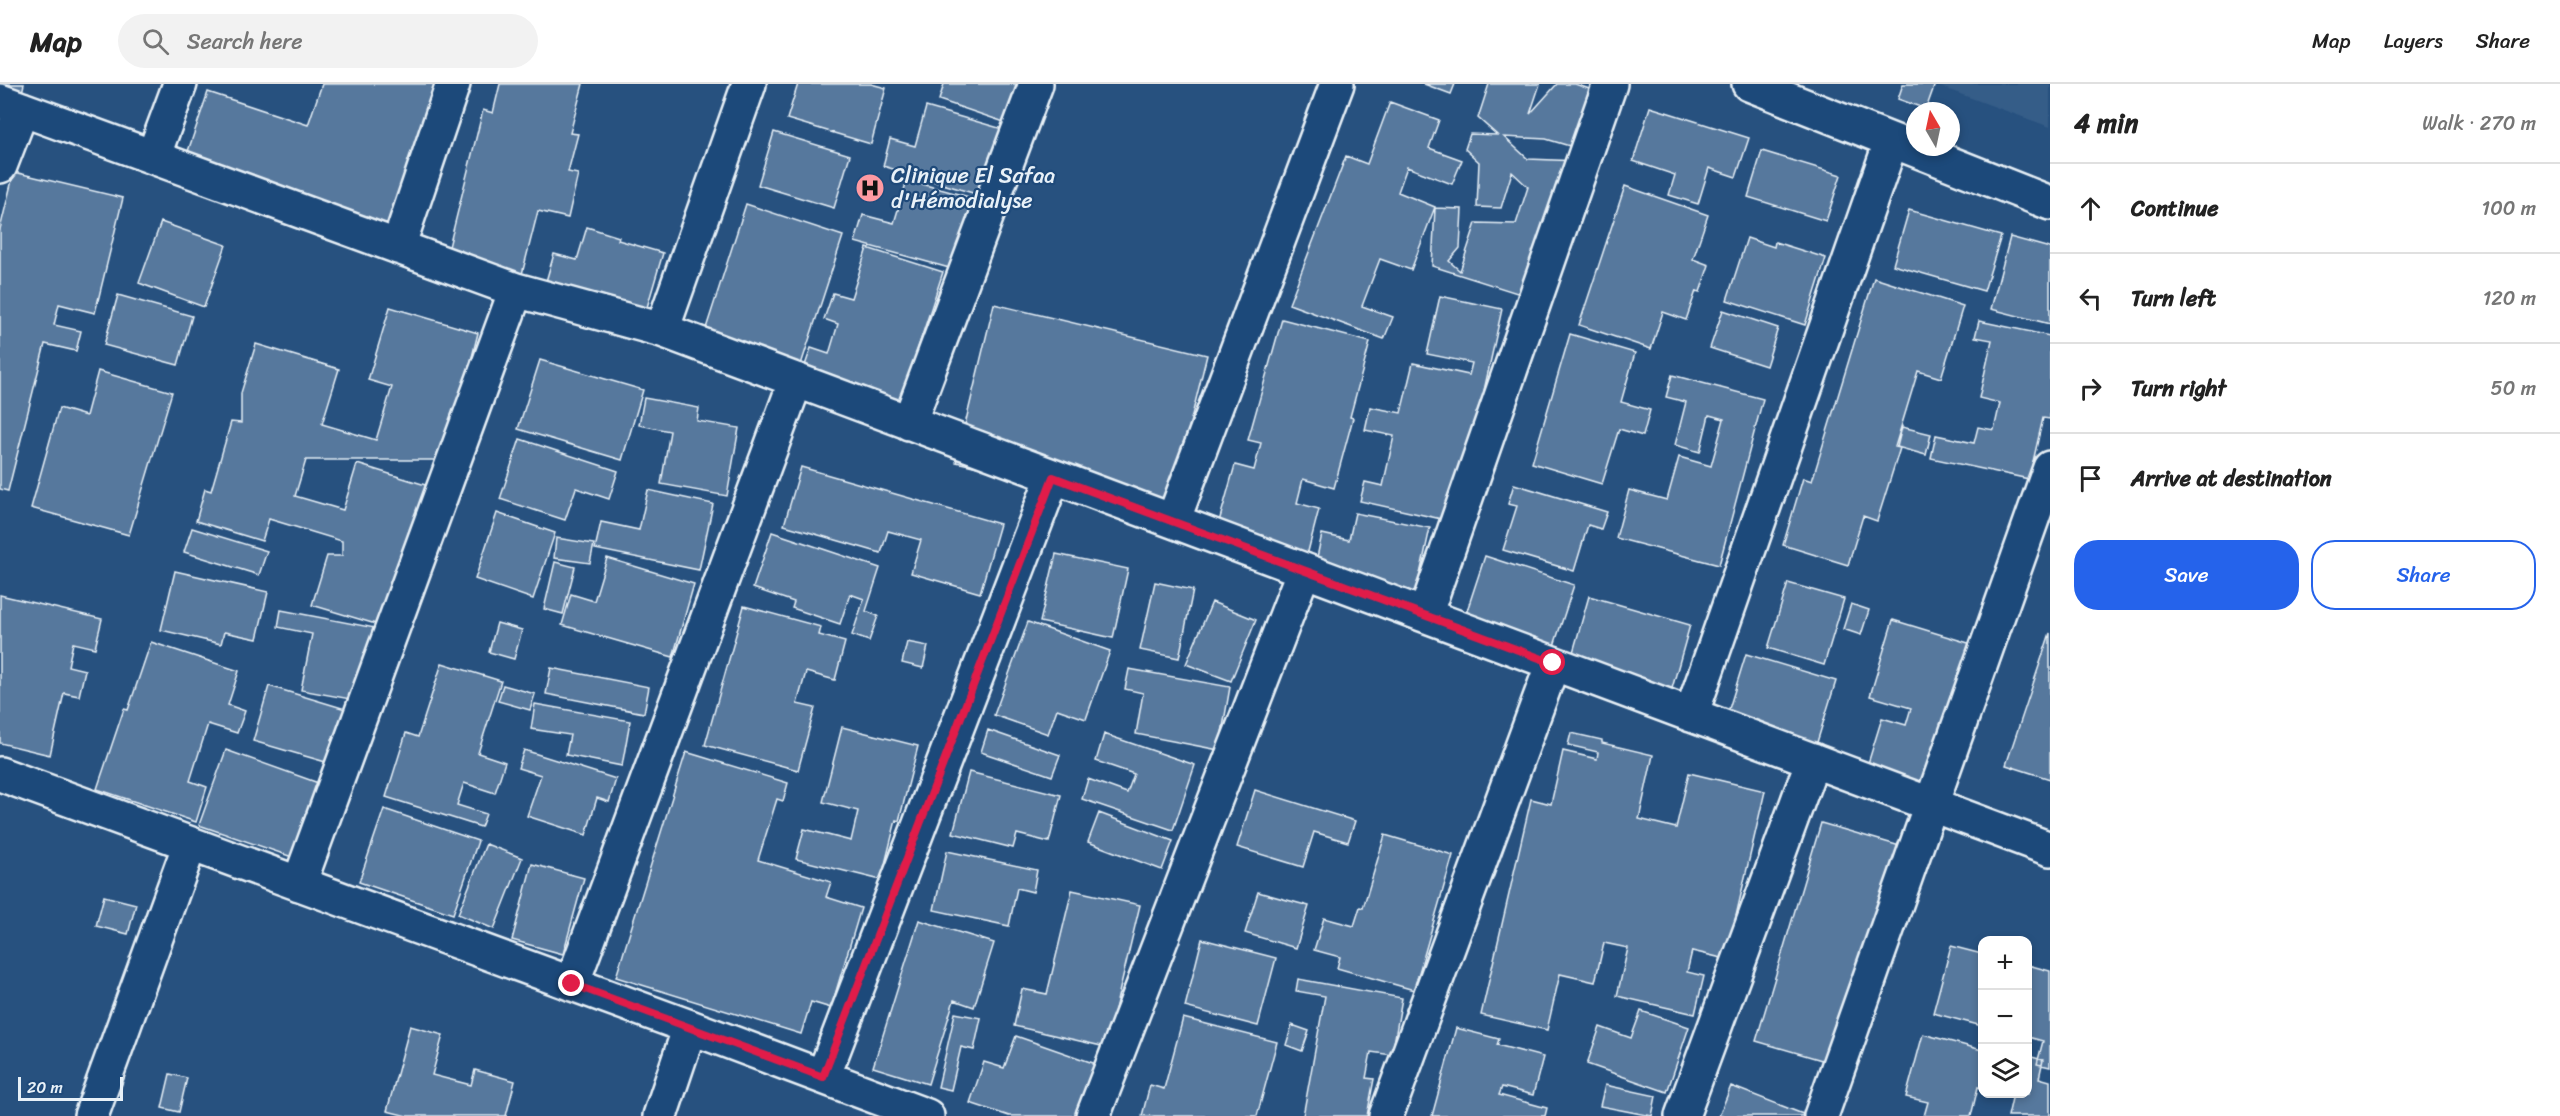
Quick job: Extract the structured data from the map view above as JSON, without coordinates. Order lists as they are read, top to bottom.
{
  "places": {
    "hospital": ["Clinique El Safaa d'Hémodialyse"]
  },
  "scale_bar": "20 m",
  "north": "top",
  "page": {
    "header": "Map",
    "search": "Search here",
    "nav": ["Map", "Layers", "Share"],
    "heading": ["4 min", "Walk · 270 m"],
    "list": [
      ["Continue", "100 m"],
      ["Turn left", "120 m"],
      ["Turn right", "50 m"],
      "Arrive at destination"
    ],
    "buttons": ["Save", "Share"],
    "map_buttons": ["+", "−"],
    "scale": "20 m"
  }
}
